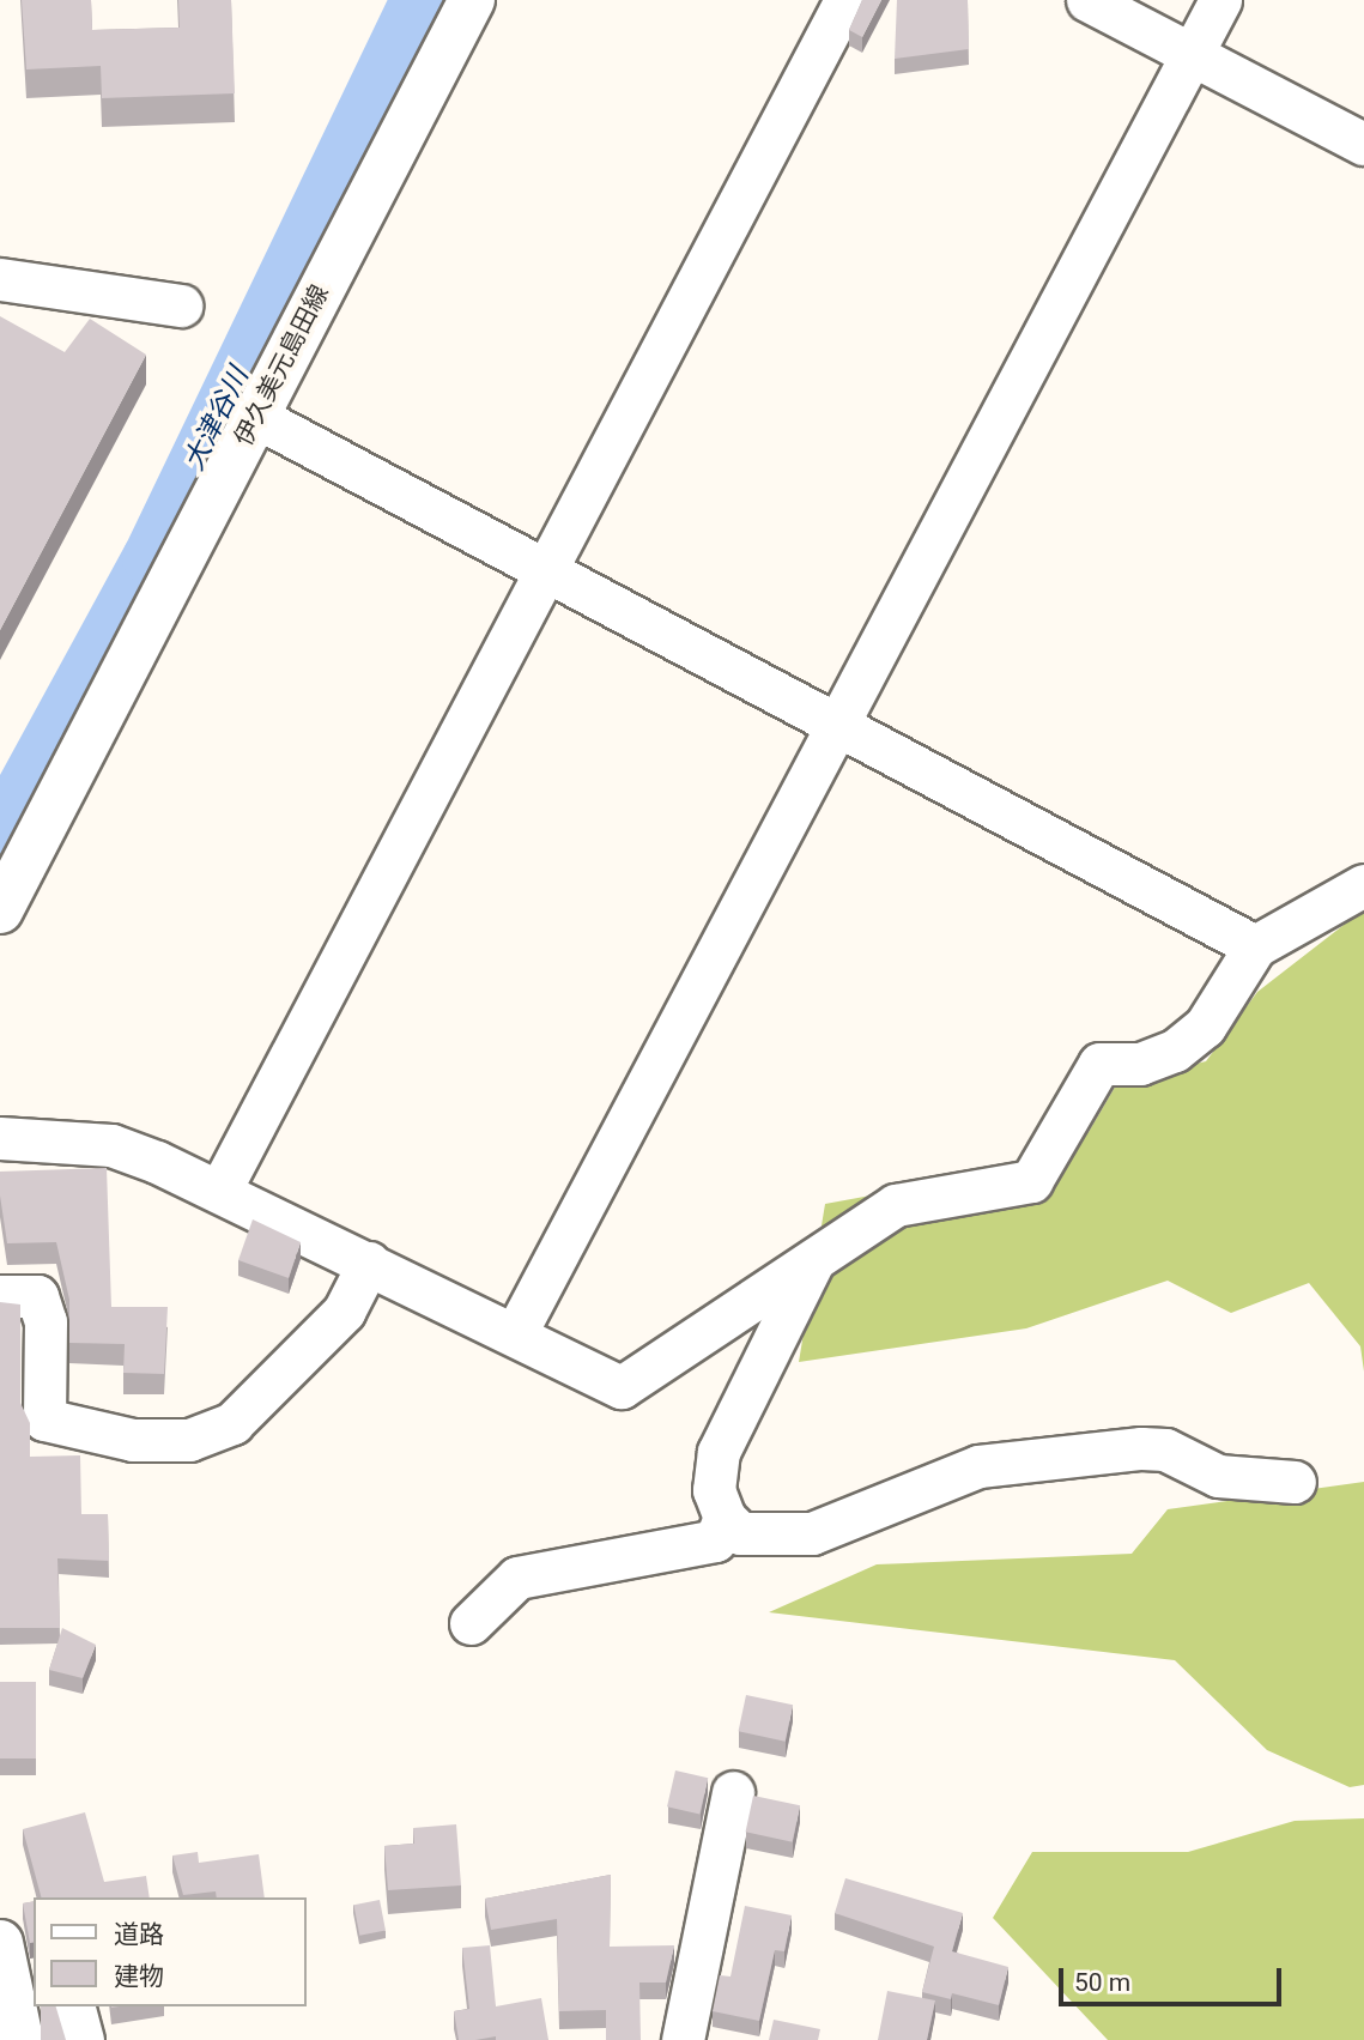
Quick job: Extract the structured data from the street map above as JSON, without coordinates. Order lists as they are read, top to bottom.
{
  "streets": {
    "main road": ["伊久美元島田線"]
  },
  "water": ["大津谷川"],
  "legend": ["道路", "建物"],
  "scale_bar": "50 m"
}
